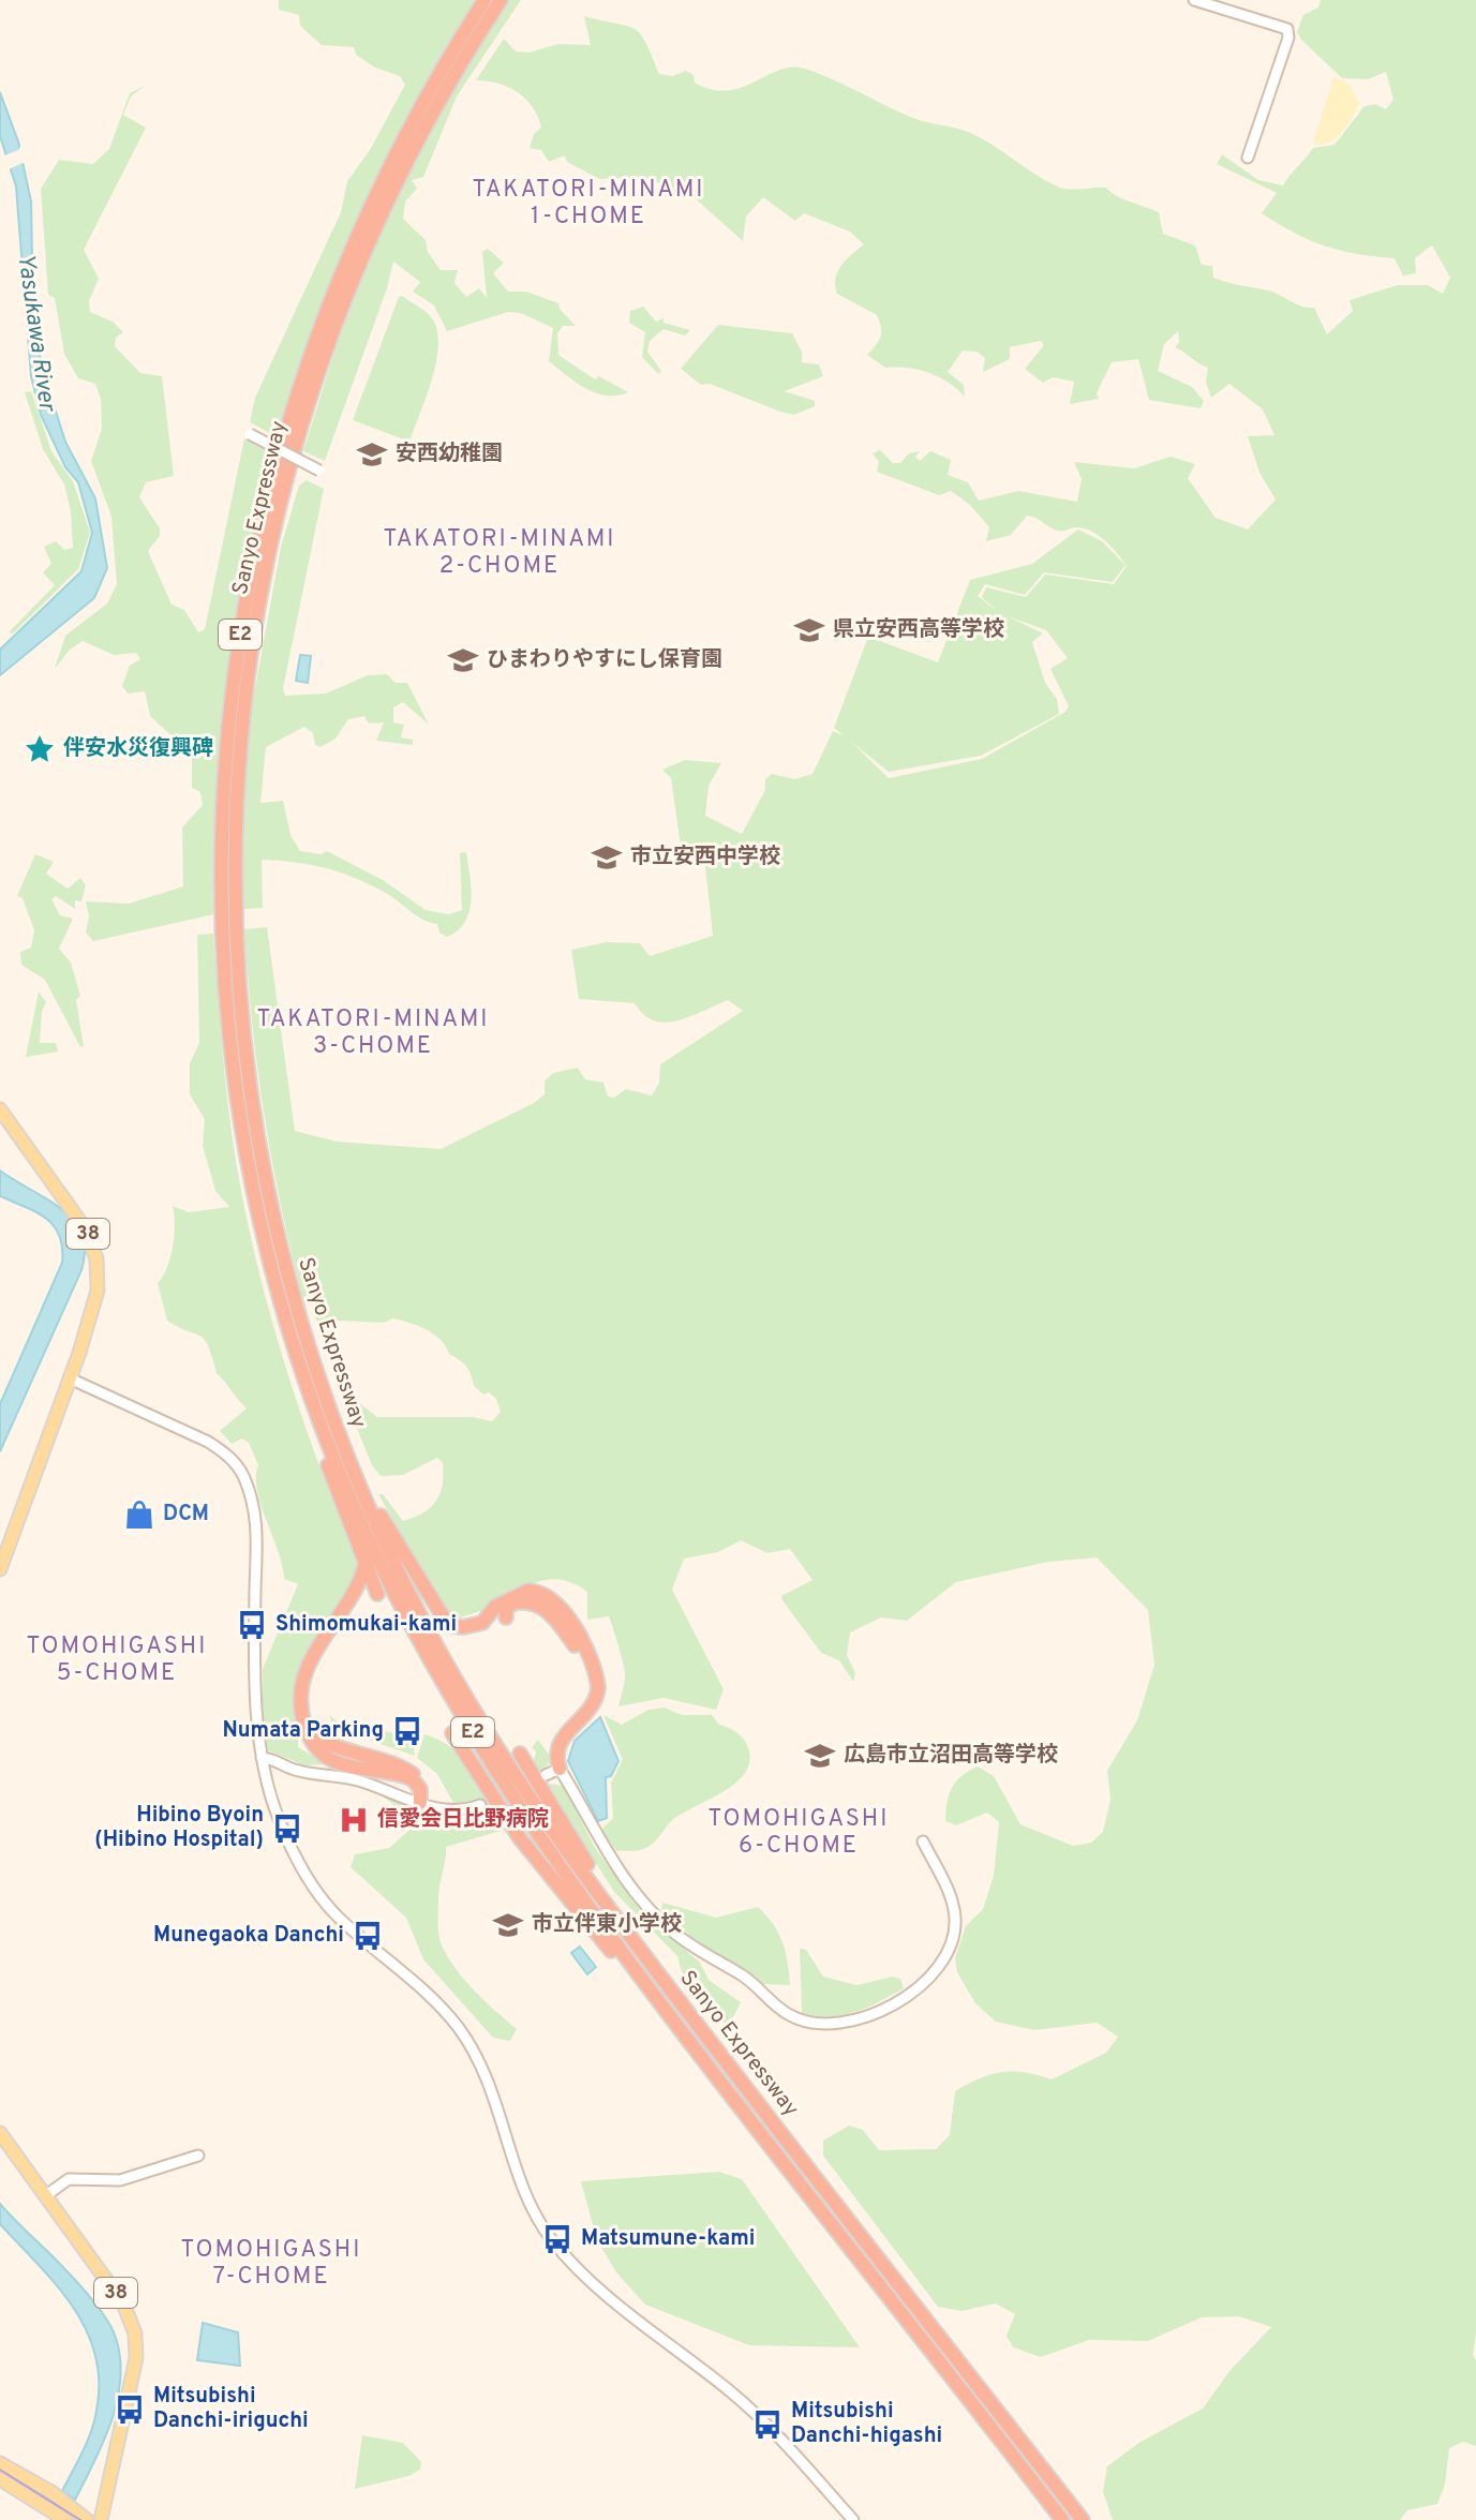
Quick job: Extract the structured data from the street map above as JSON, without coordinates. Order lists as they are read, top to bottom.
{
  "streets": {
    "highway": ["Sanyo Expressway", "E2"],
    "main road": ["38"]
  },
  "districts": [
    "TAKATORI-MINAMI 1-CHOME",
    "TAKATORI-MINAMI 2-CHOME",
    "TAKATORI-MINAMI 3-CHOME",
    "TOMOHIGASHI 5-CHOME",
    "TOMOHIGASHI 6-CHOME",
    "TOMOHIGASHI 7-CHOME"
  ],
  "water": ["Yasukawa River"],
  "places": {
    "school or university": [
      "安西幼稚園",
      "県立安西高等学校",
      "ひまわりやすにし保育園",
      "市立安西中学校",
      "広島市立沼田高等学校",
      "市立伴東小学校"
    ],
    "place": ["伴安水災復興碑"],
    "shop": ["DCM"],
    "bus stop": [
      "Shimomukai-kami",
      "Numata Parking",
      "Hibino Byoin (Hibino Hospital)",
      "Munegaoka Danchi",
      "Matsumune-kami",
      "Mitsubishi Danchi-iriguchi",
      "Mitsubishi Danchi-higashi"
    ],
    "hospital": ["信愛会日比野病院"]
  }
}
